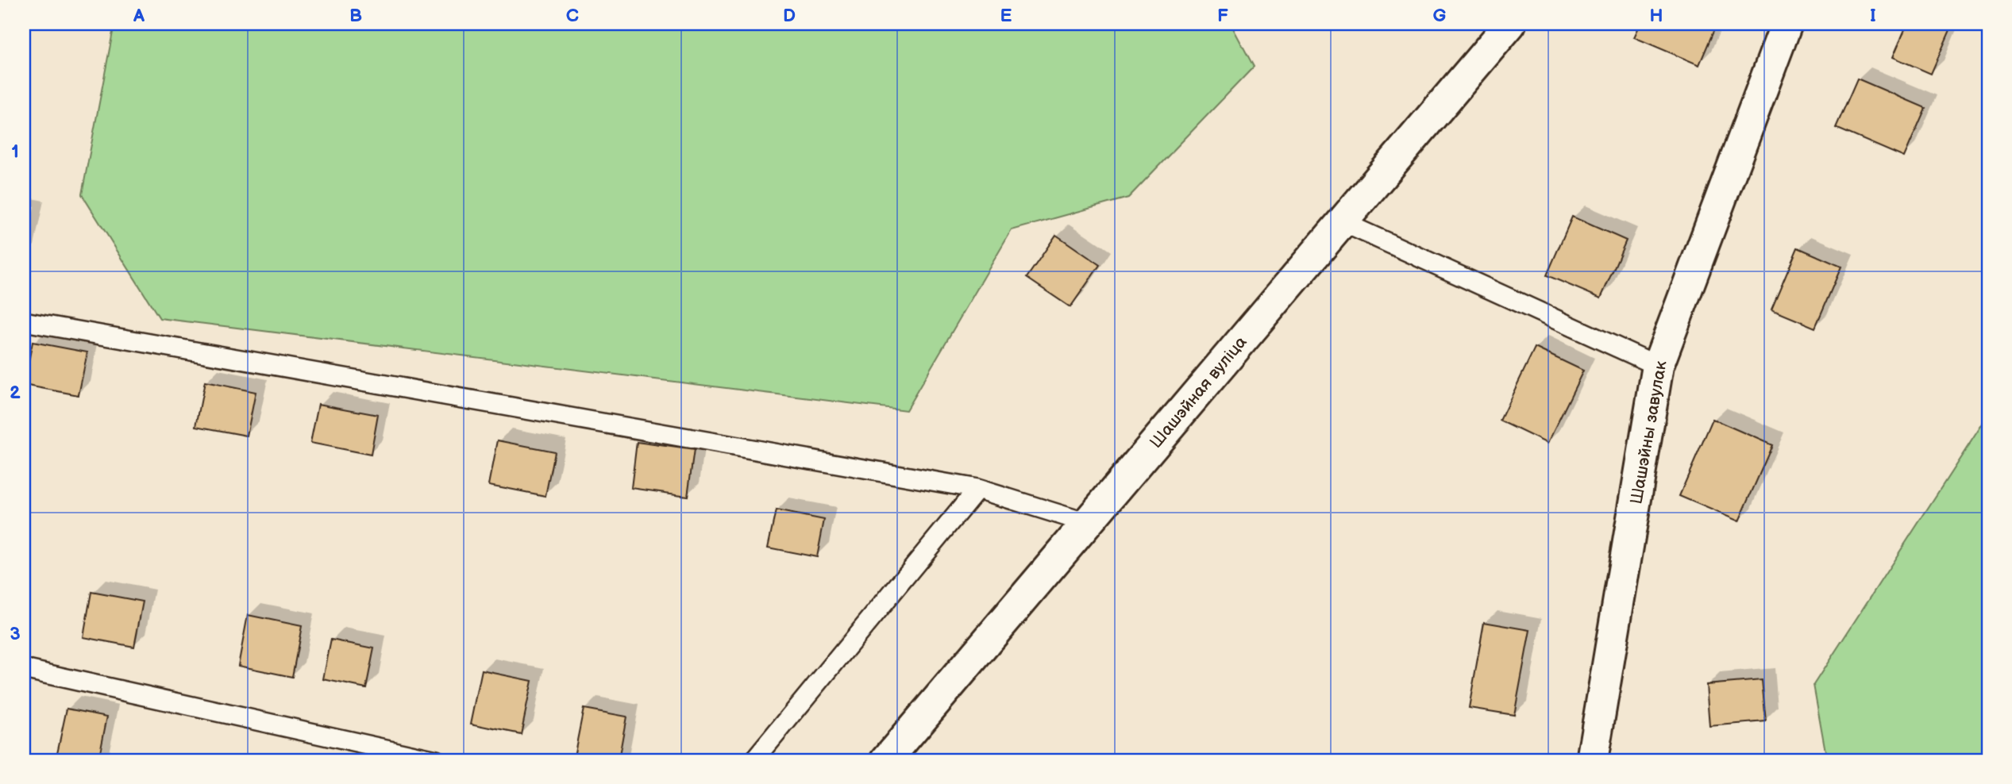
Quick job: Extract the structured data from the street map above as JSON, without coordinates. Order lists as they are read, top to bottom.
{
  "streets": {
    "main road": ["Шашэйная вуліца", "Шашэйны завулак"]
  },
  "grid": {
    "columns": [
      "A",
      "B",
      "C",
      "D",
      "E",
      "F",
      "G",
      "H",
      "I"
    ],
    "rows": ["1", "2", "3"]
  }
}
